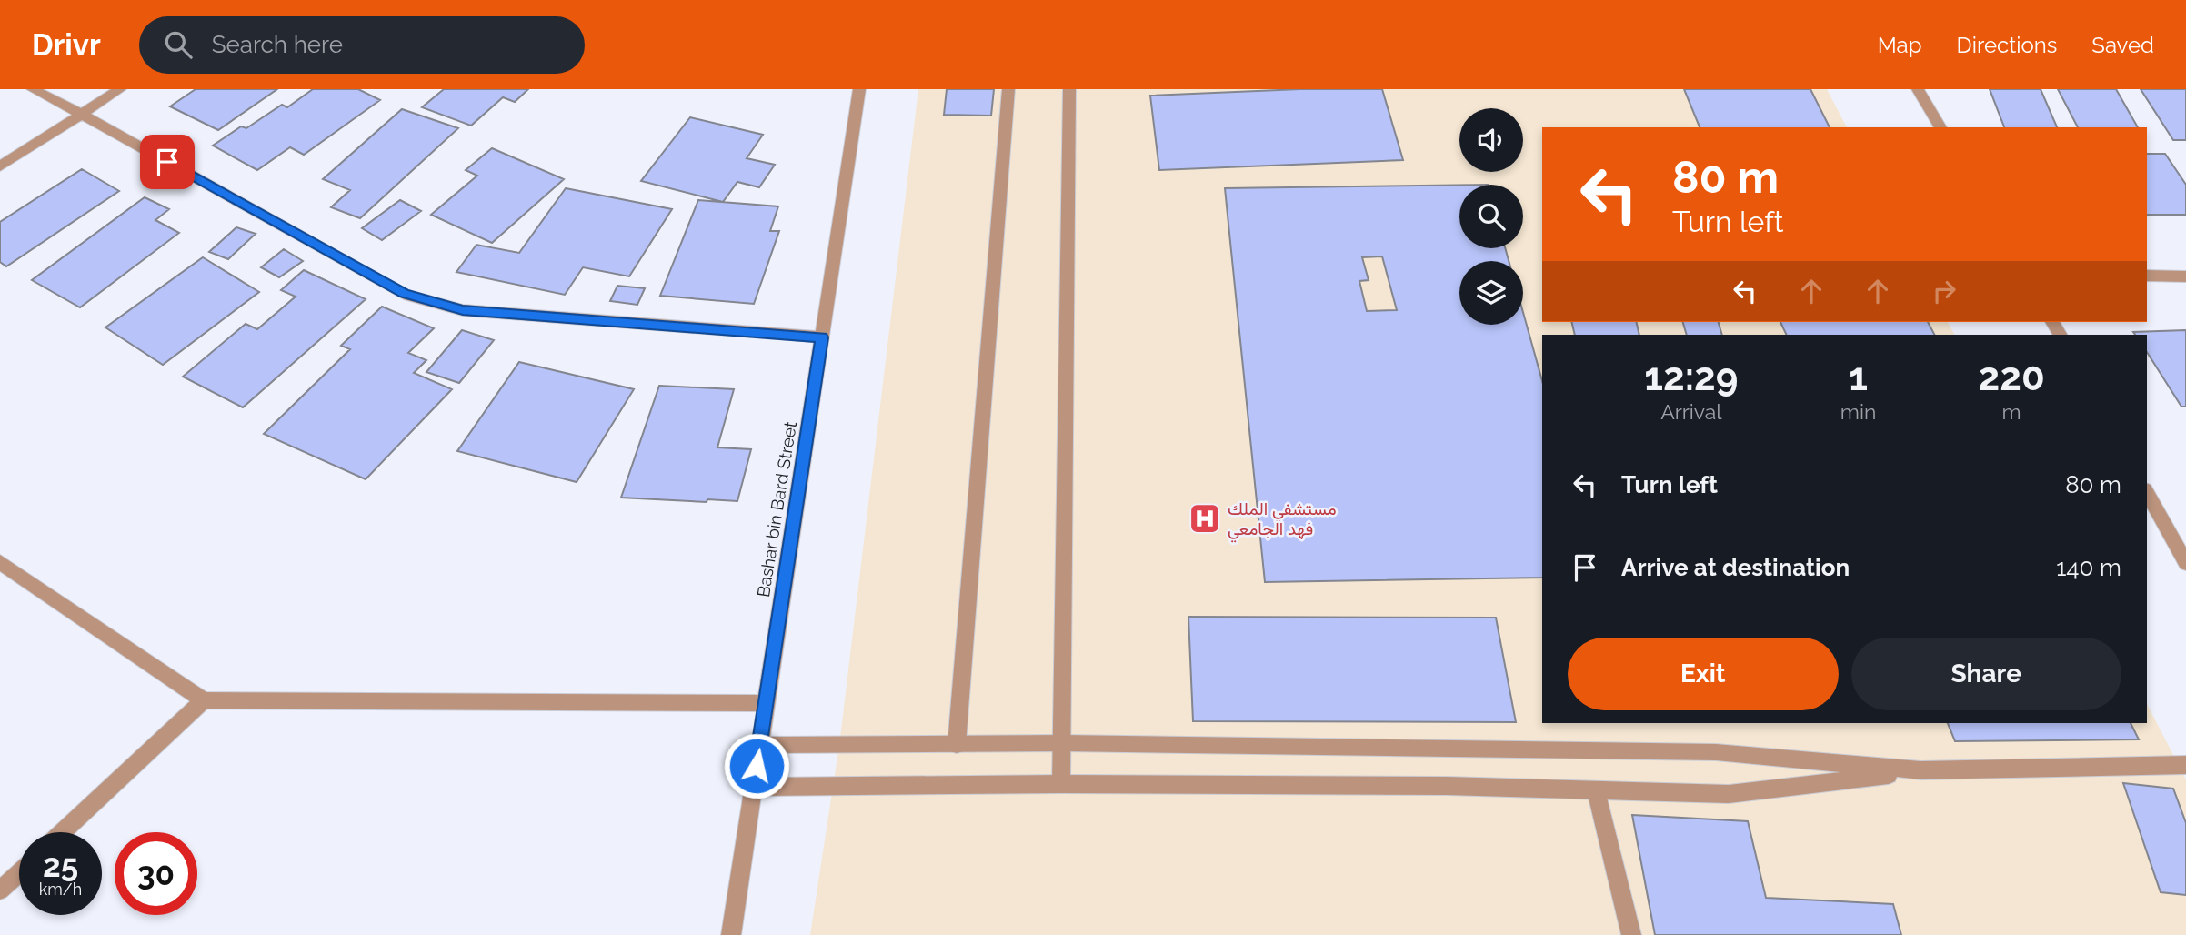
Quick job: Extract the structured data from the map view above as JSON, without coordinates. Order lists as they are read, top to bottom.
{
  "streets": {
    "street": ["Bashar bin Bard Street"]
  },
  "places": {
    "hospital": ["مستشفي الملك فهد الجامعي"]
  },
  "page": {
    "header": "Drivr",
    "search": "Search here",
    "nav": ["Map", "Directions", "Saved"],
    "turn": ["80 m", "Turn left"],
    "eta": [
      "12:29",
      "Arrival",
      "1",
      "min",
      "220",
      "m"
    ],
    "list": [
      {
        "name": "Turn left",
        "value": "80 m"
      },
      {
        "name": "Arrive at destination",
        "value": "140 m"
      }
    ],
    "buttons": ["Exit", "Share"],
    "speed": "25 km/h",
    "limit": "30"
  }
}
